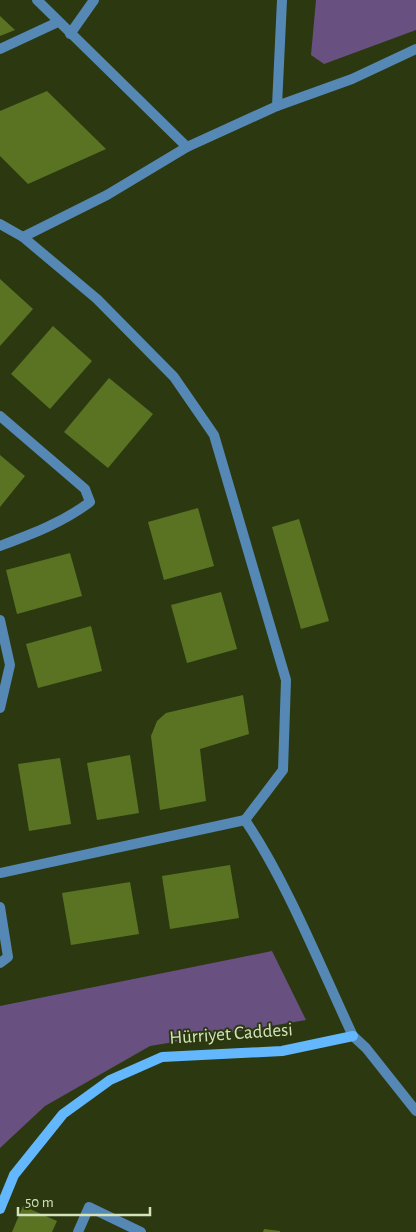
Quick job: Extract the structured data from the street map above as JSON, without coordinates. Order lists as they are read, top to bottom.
{
  "streets": {
    "street": ["Hürriyet Caddesi"]
  },
  "scale_bar": "50 m"
}
